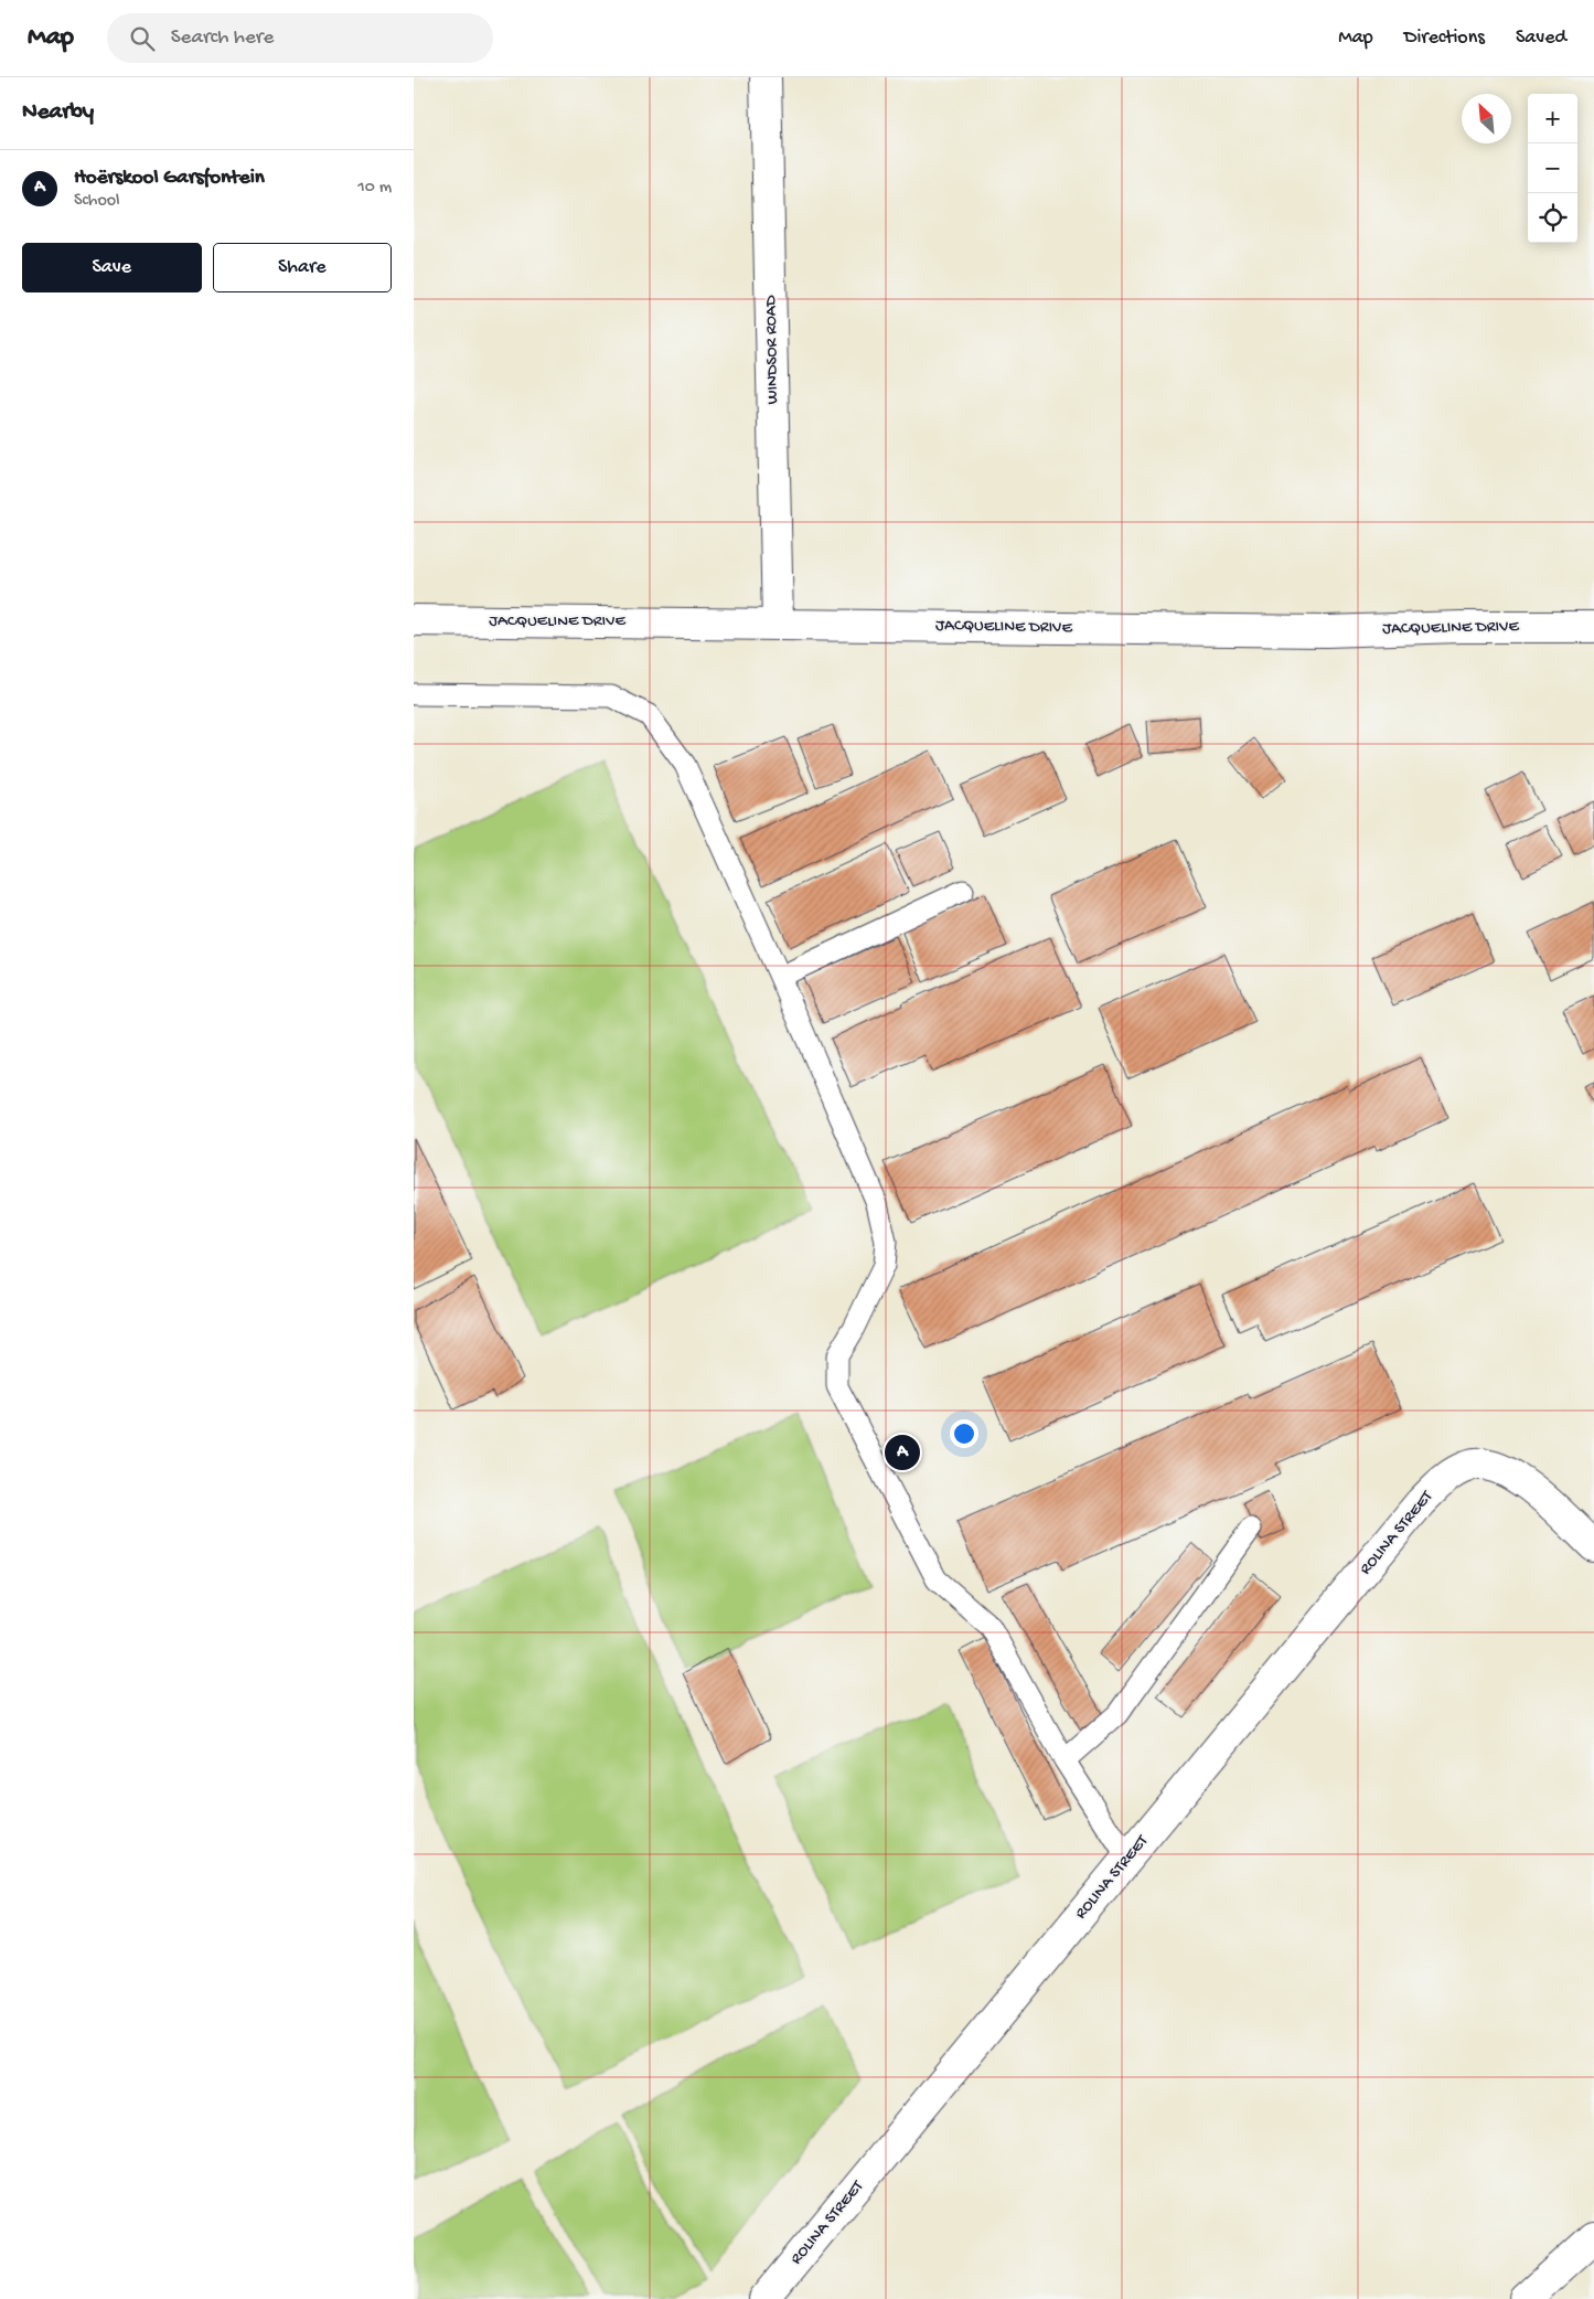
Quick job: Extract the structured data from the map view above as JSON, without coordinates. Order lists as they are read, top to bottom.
{
  "streets": {
    "street": ["WINDSOR ROAD", "JACQUELINE DRIVE", "ROLINA STREET"]
  },
  "crossings": [
    ["WINDSOR ROAD", "JACQUELINE DRIVE"]
  ],
  "north": "top left",
  "page": {
    "header": "Map",
    "search": "Search here",
    "nav": ["Map", "Directions", "Saved"],
    "heading": "Nearby",
    "map_buttons": ["+", "−"],
    "list": [
      {
        "mark": "A",
        "name": "Hoërskool Garsfontein",
        "note": "School",
        "value": "10 m"
      }
    ],
    "buttons": ["Save", "Share"],
    "pins": "A"
  }
}
